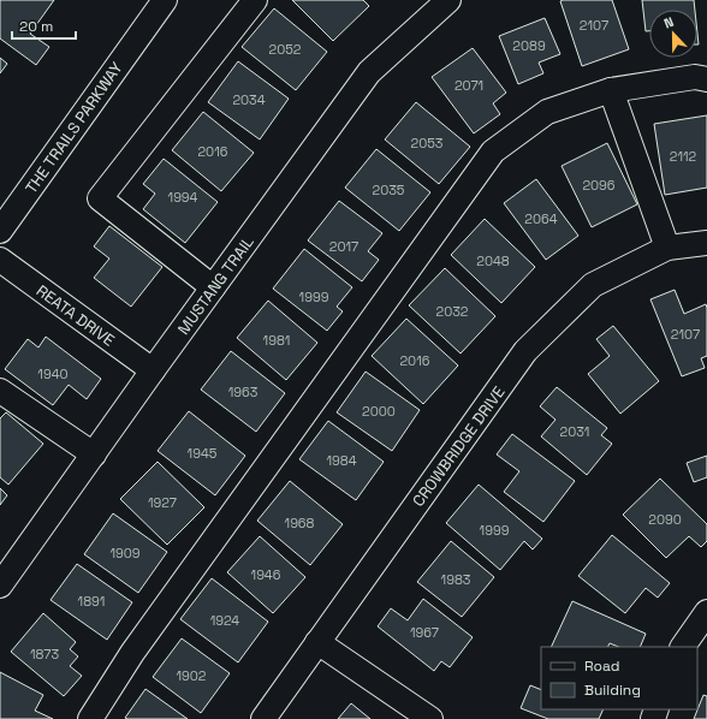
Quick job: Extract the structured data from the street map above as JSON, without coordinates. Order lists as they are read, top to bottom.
{
  "streets": {
    "street": [
      "THE TRAILS PARKWAY",
      "MUSTANG TRAIL",
      "REATA DRIVE",
      "CROWBRIDGE DRIVE"
    ]
  },
  "crossings": [
    ["MUSTANG TRAIL", "REATA DRIVE"]
  ],
  "house_numbers": [
    "2107",
    "2089",
    "2052",
    "2071",
    "2034",
    "2053",
    "2016",
    "2112",
    "2096",
    "2035",
    "1994",
    "2064",
    "2017",
    "2048",
    "1999",
    "2032",
    "2107",
    "1981",
    "2016",
    "1940",
    "1963",
    "2000",
    "2031",
    "1945",
    "1984",
    "1927",
    "2090",
    "1968",
    "1999",
    "1909",
    "1946",
    "1983",
    "1891",
    "1924",
    "1967",
    "1873",
    "1902"
  ],
  "legend": ["Road", "Building"],
  "scale_bar": "20 m",
  "north": "top"
}
